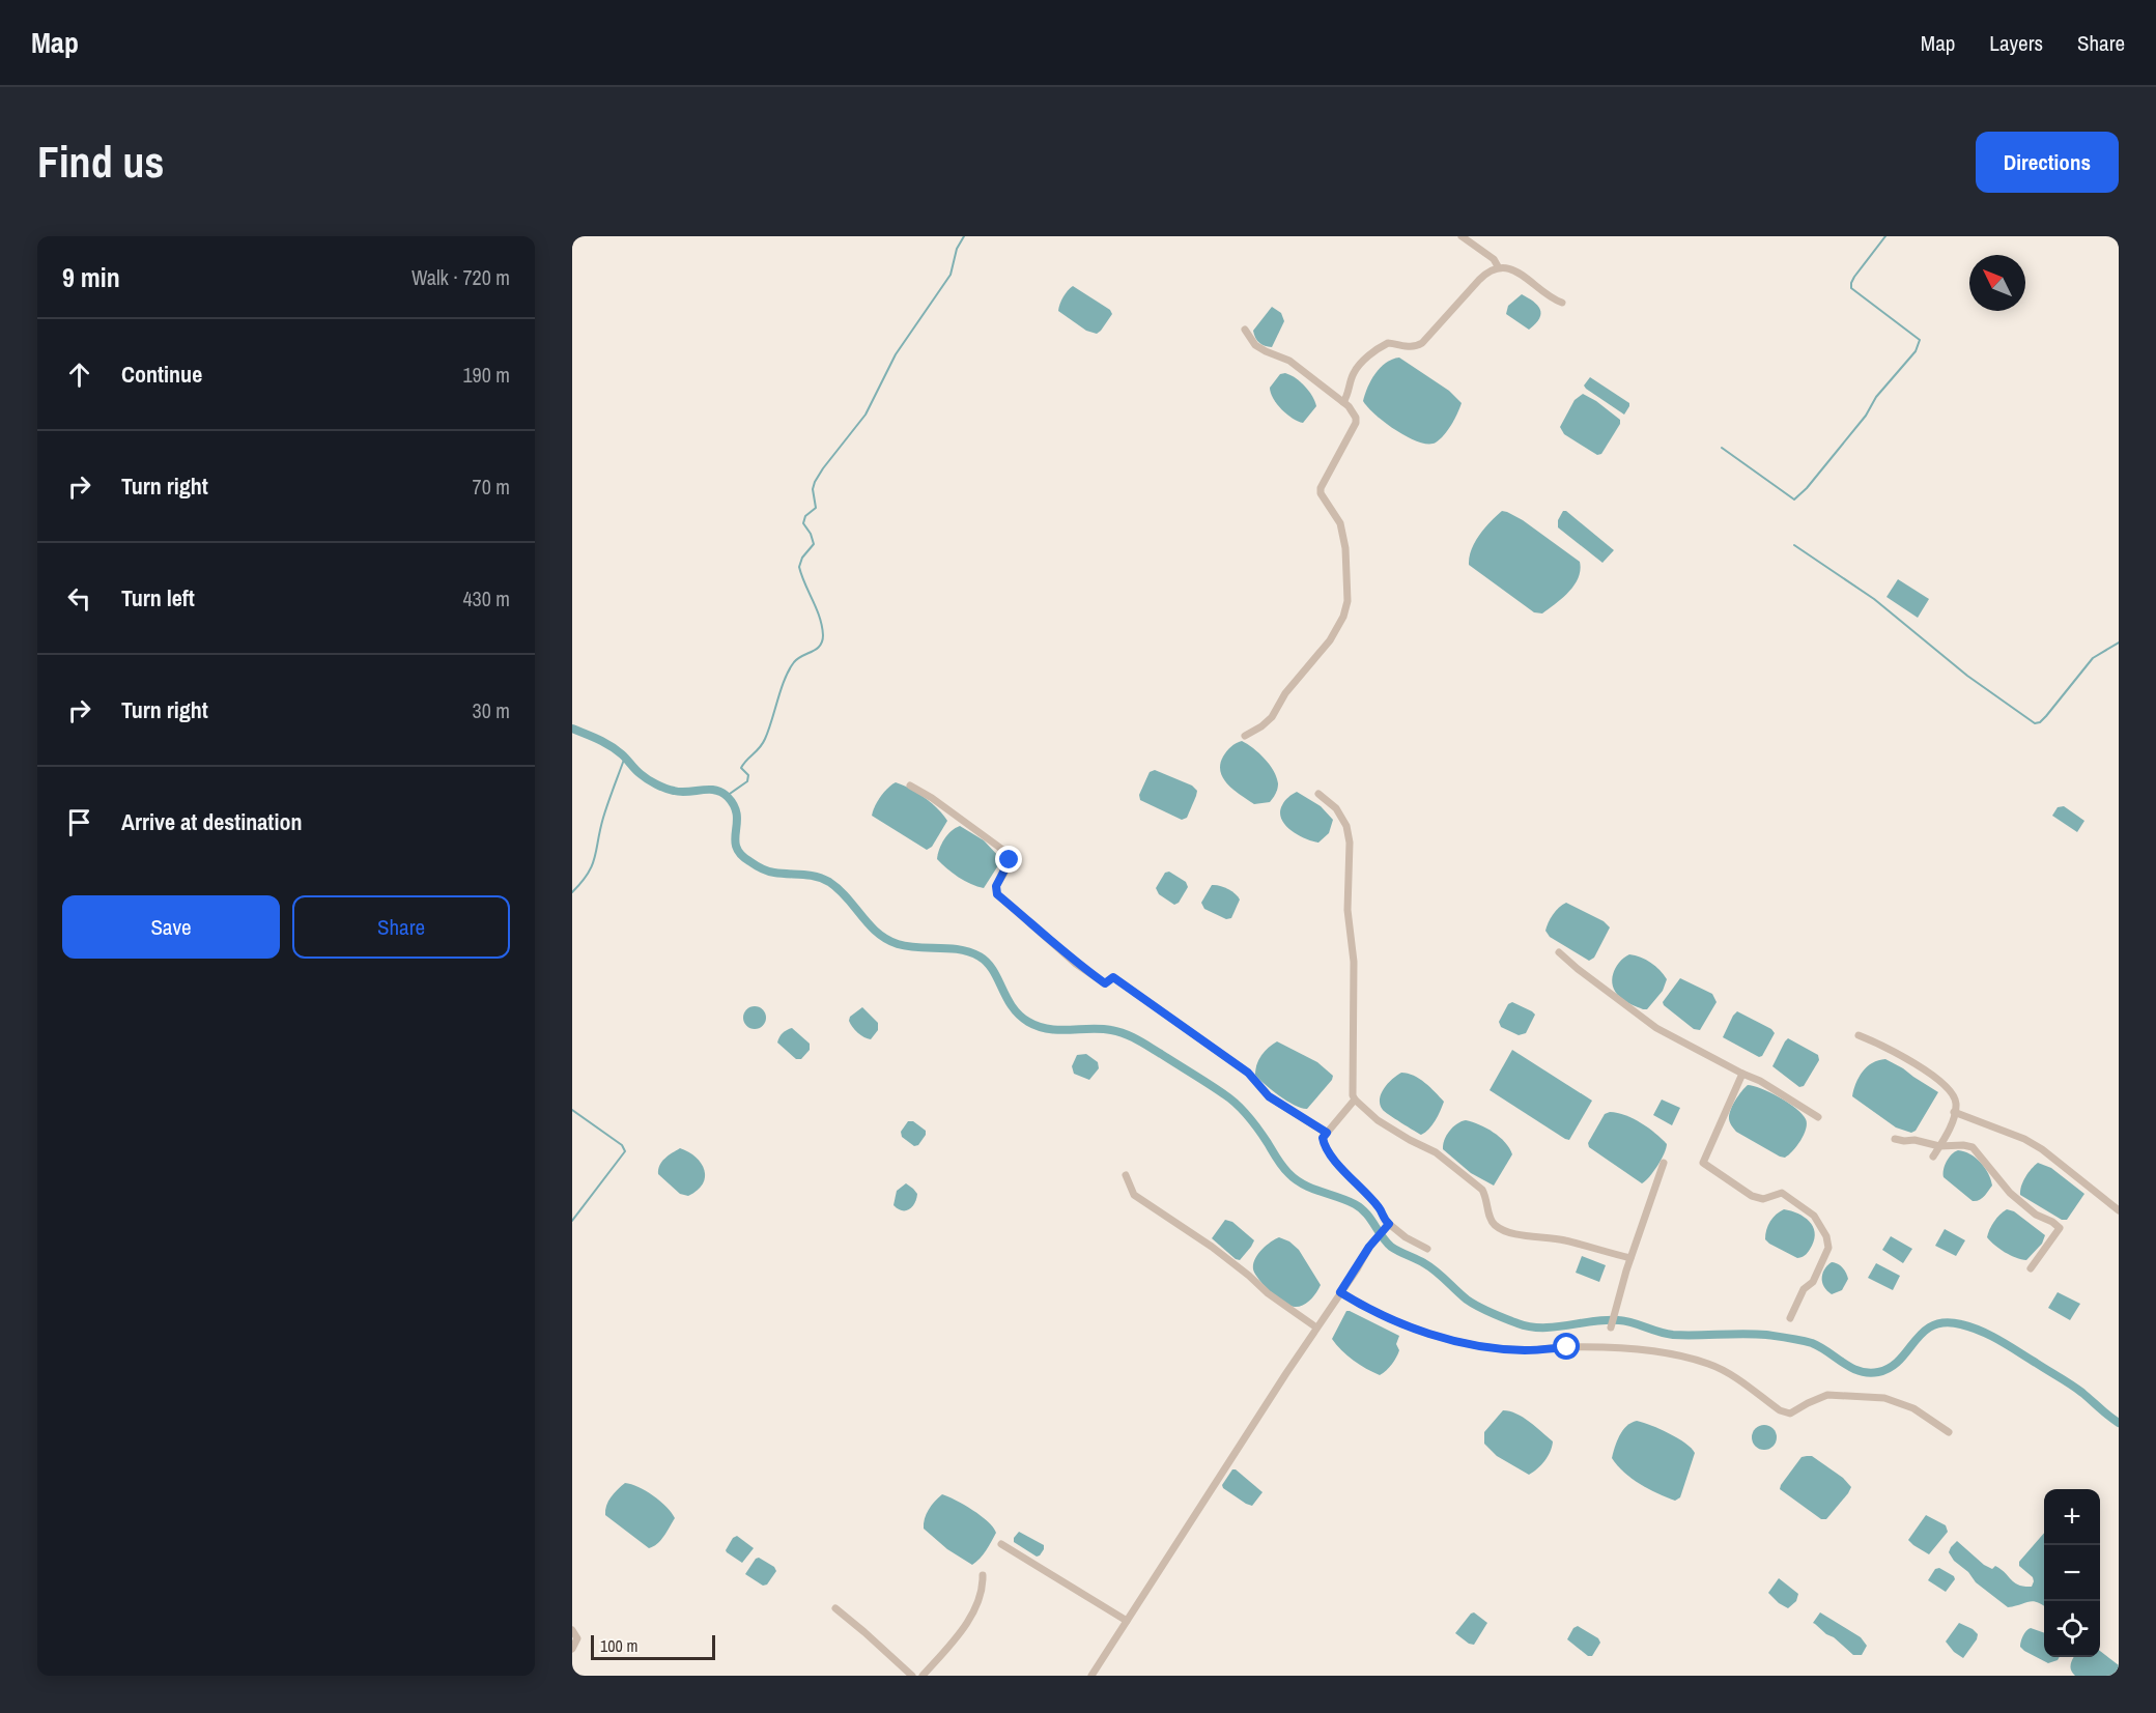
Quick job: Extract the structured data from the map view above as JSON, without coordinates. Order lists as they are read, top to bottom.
{
  "scale_bar": "100 m",
  "north": "top left",
  "page": {
    "header": "Map",
    "nav": ["Map", "Layers", "Share"],
    "buttons": [
      "Directions",
      ["Save", "Share"]
    ],
    "title": "Find us",
    "heading": ["9 min", "Walk · 720 m"],
    "list": [
      ["Continue", "190 m"],
      ["Turn right", "70 m"],
      ["Turn left", "430 m"],
      ["Turn right", "30 m"],
      "Arrive at destination"
    ],
    "map_buttons": ["+", "−"],
    "scale": "100 m"
  }
}
